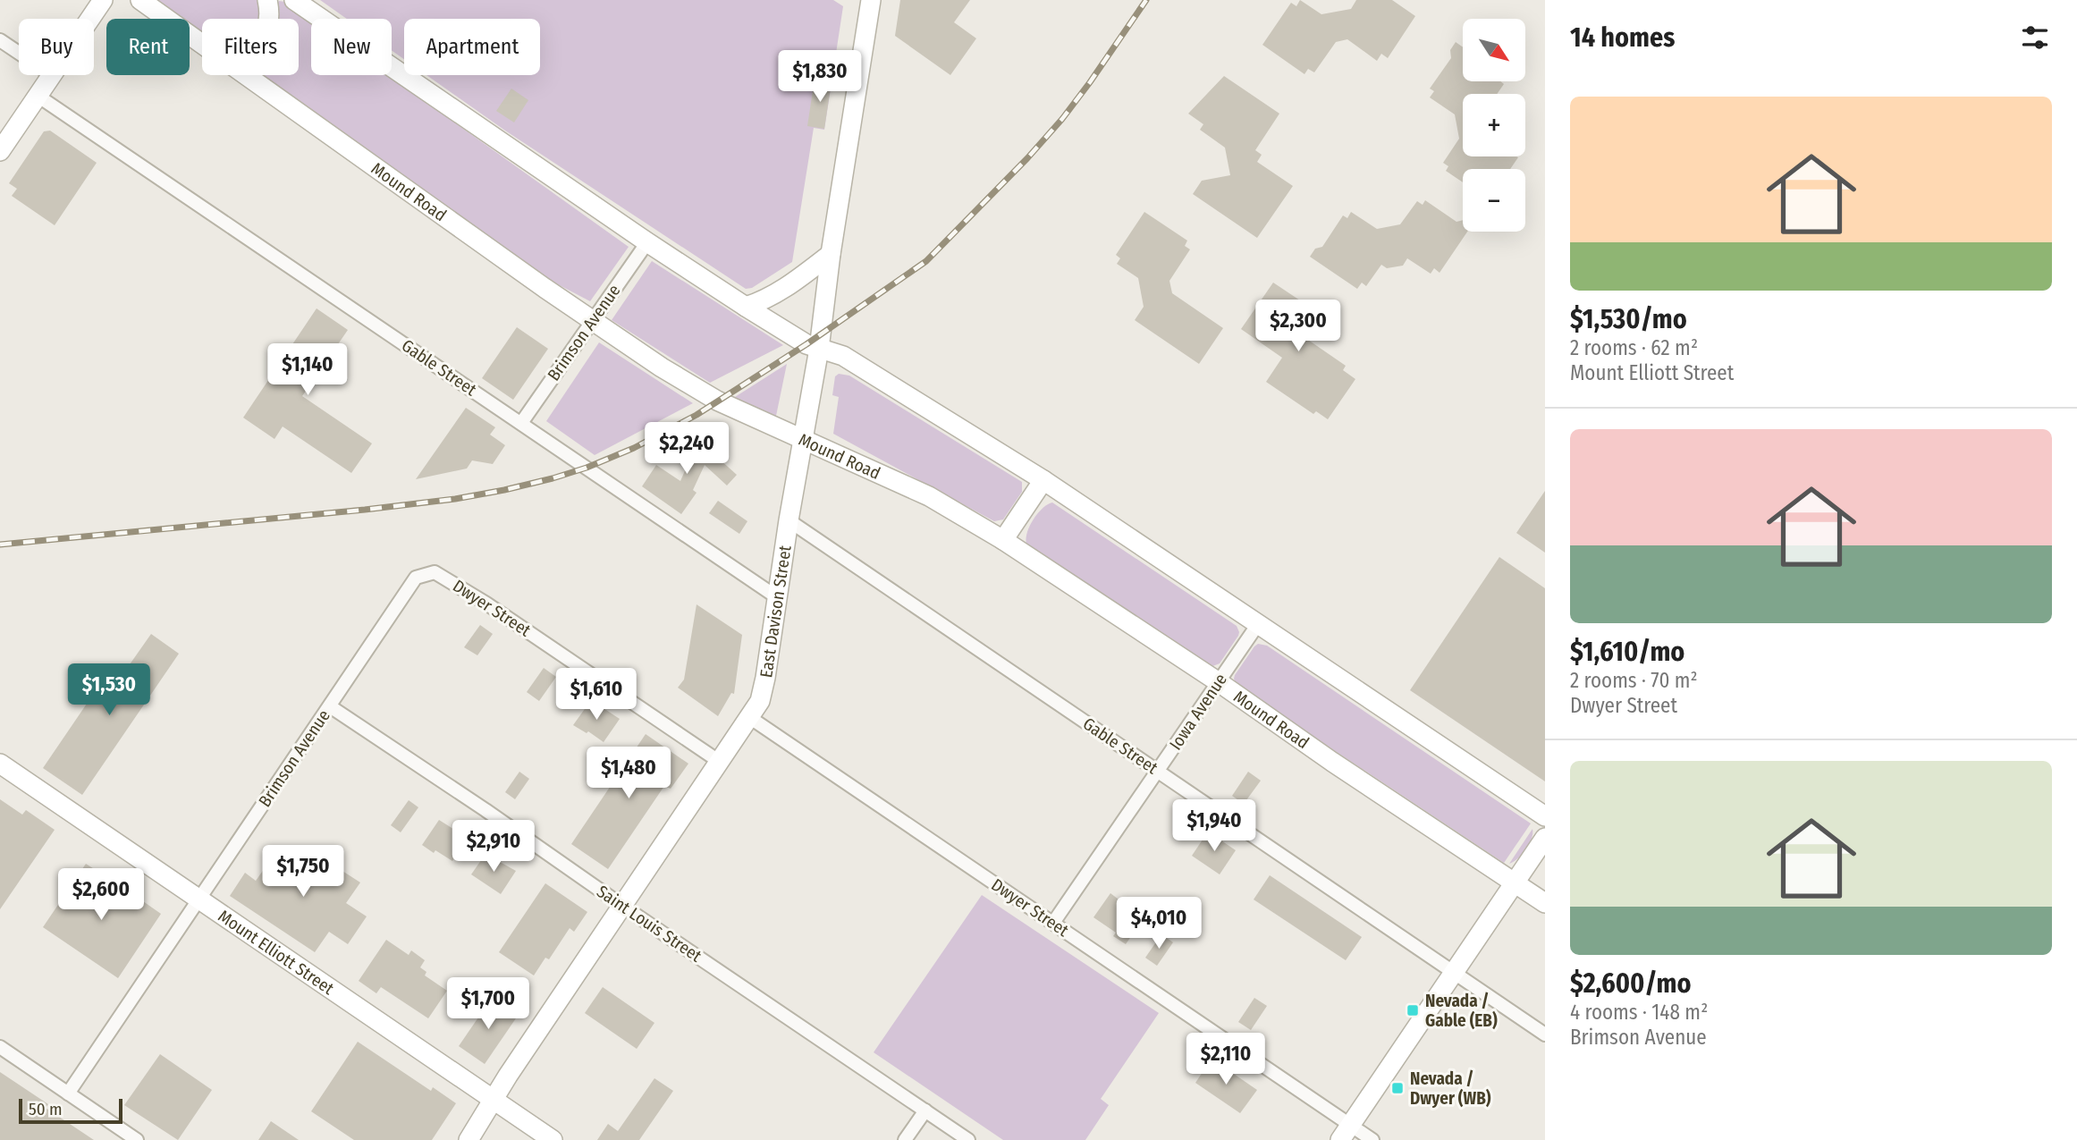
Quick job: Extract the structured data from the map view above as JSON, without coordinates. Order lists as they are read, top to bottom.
{
  "streets": {
    "main road": ["Mound Road", "East Davison Street", "Mount Elliott Street"],
    "street": [
      "Brimson Avenue",
      "Gable Street",
      "Dwyer Street",
      "Iowa Avenue",
      "Saint Louis Street"
    ]
  },
  "crossings": [
    ["Mound Road", "Brimson Avenue"],
    ["Mound Road", "East Davison Street"],
    ["Mound Road", "Iowa Avenue"],
    ["Brimson Avenue", "Gable Street"],
    ["Brimson Avenue", "Dwyer Street"],
    ["Brimson Avenue", "Saint Louis Street"],
    ["Brimson Avenue", "Mount Elliott Street"],
    ["Gable Street", "East Davison Street"],
    ["Gable Street", "Iowa Avenue"],
    ["Dwyer Street", "East Davison Street"],
    ["Dwyer Street", "Iowa Avenue"],
    ["East Davison Street", "Saint Louis Street"],
    ["East Davison Street", "Mount Elliott Street"]
  ],
  "places": {
    "transit": ["Nevada / Gable (EB)", "Nevada / Dwyer (WB)"]
  },
  "scale_bar": "50 m",
  "north": "bottom right",
  "page": {
    "heading": "14 homes",
    "map_buttons": ["+", "−"],
    "chip": [
      "Buy",
      "Rent",
      "Filters",
      "New",
      "Apartment"
    ],
    "price": [
      "$1,830",
      "$2,300",
      "$1,140",
      "$2,240",
      "$1,530",
      "$1,610",
      "$1,480",
      "$1,940",
      "$2,910",
      "$1,750",
      "$2,600",
      "$4,010",
      "$1,700",
      "$2,110"
    ],
    "list": [
      {
        "name": "$1,530/mo",
        "note": "2 rooms · 62 m² · Mount Elliott Street"
      },
      {
        "name": "$1,610/mo",
        "note": "2 rooms · 70 m² · Dwyer Street"
      },
      {
        "name": "$2,600/mo",
        "note": "4 rooms · 148 m² · Brimson Avenue"
      }
    ],
    "scale": "50 m"
  }
}
